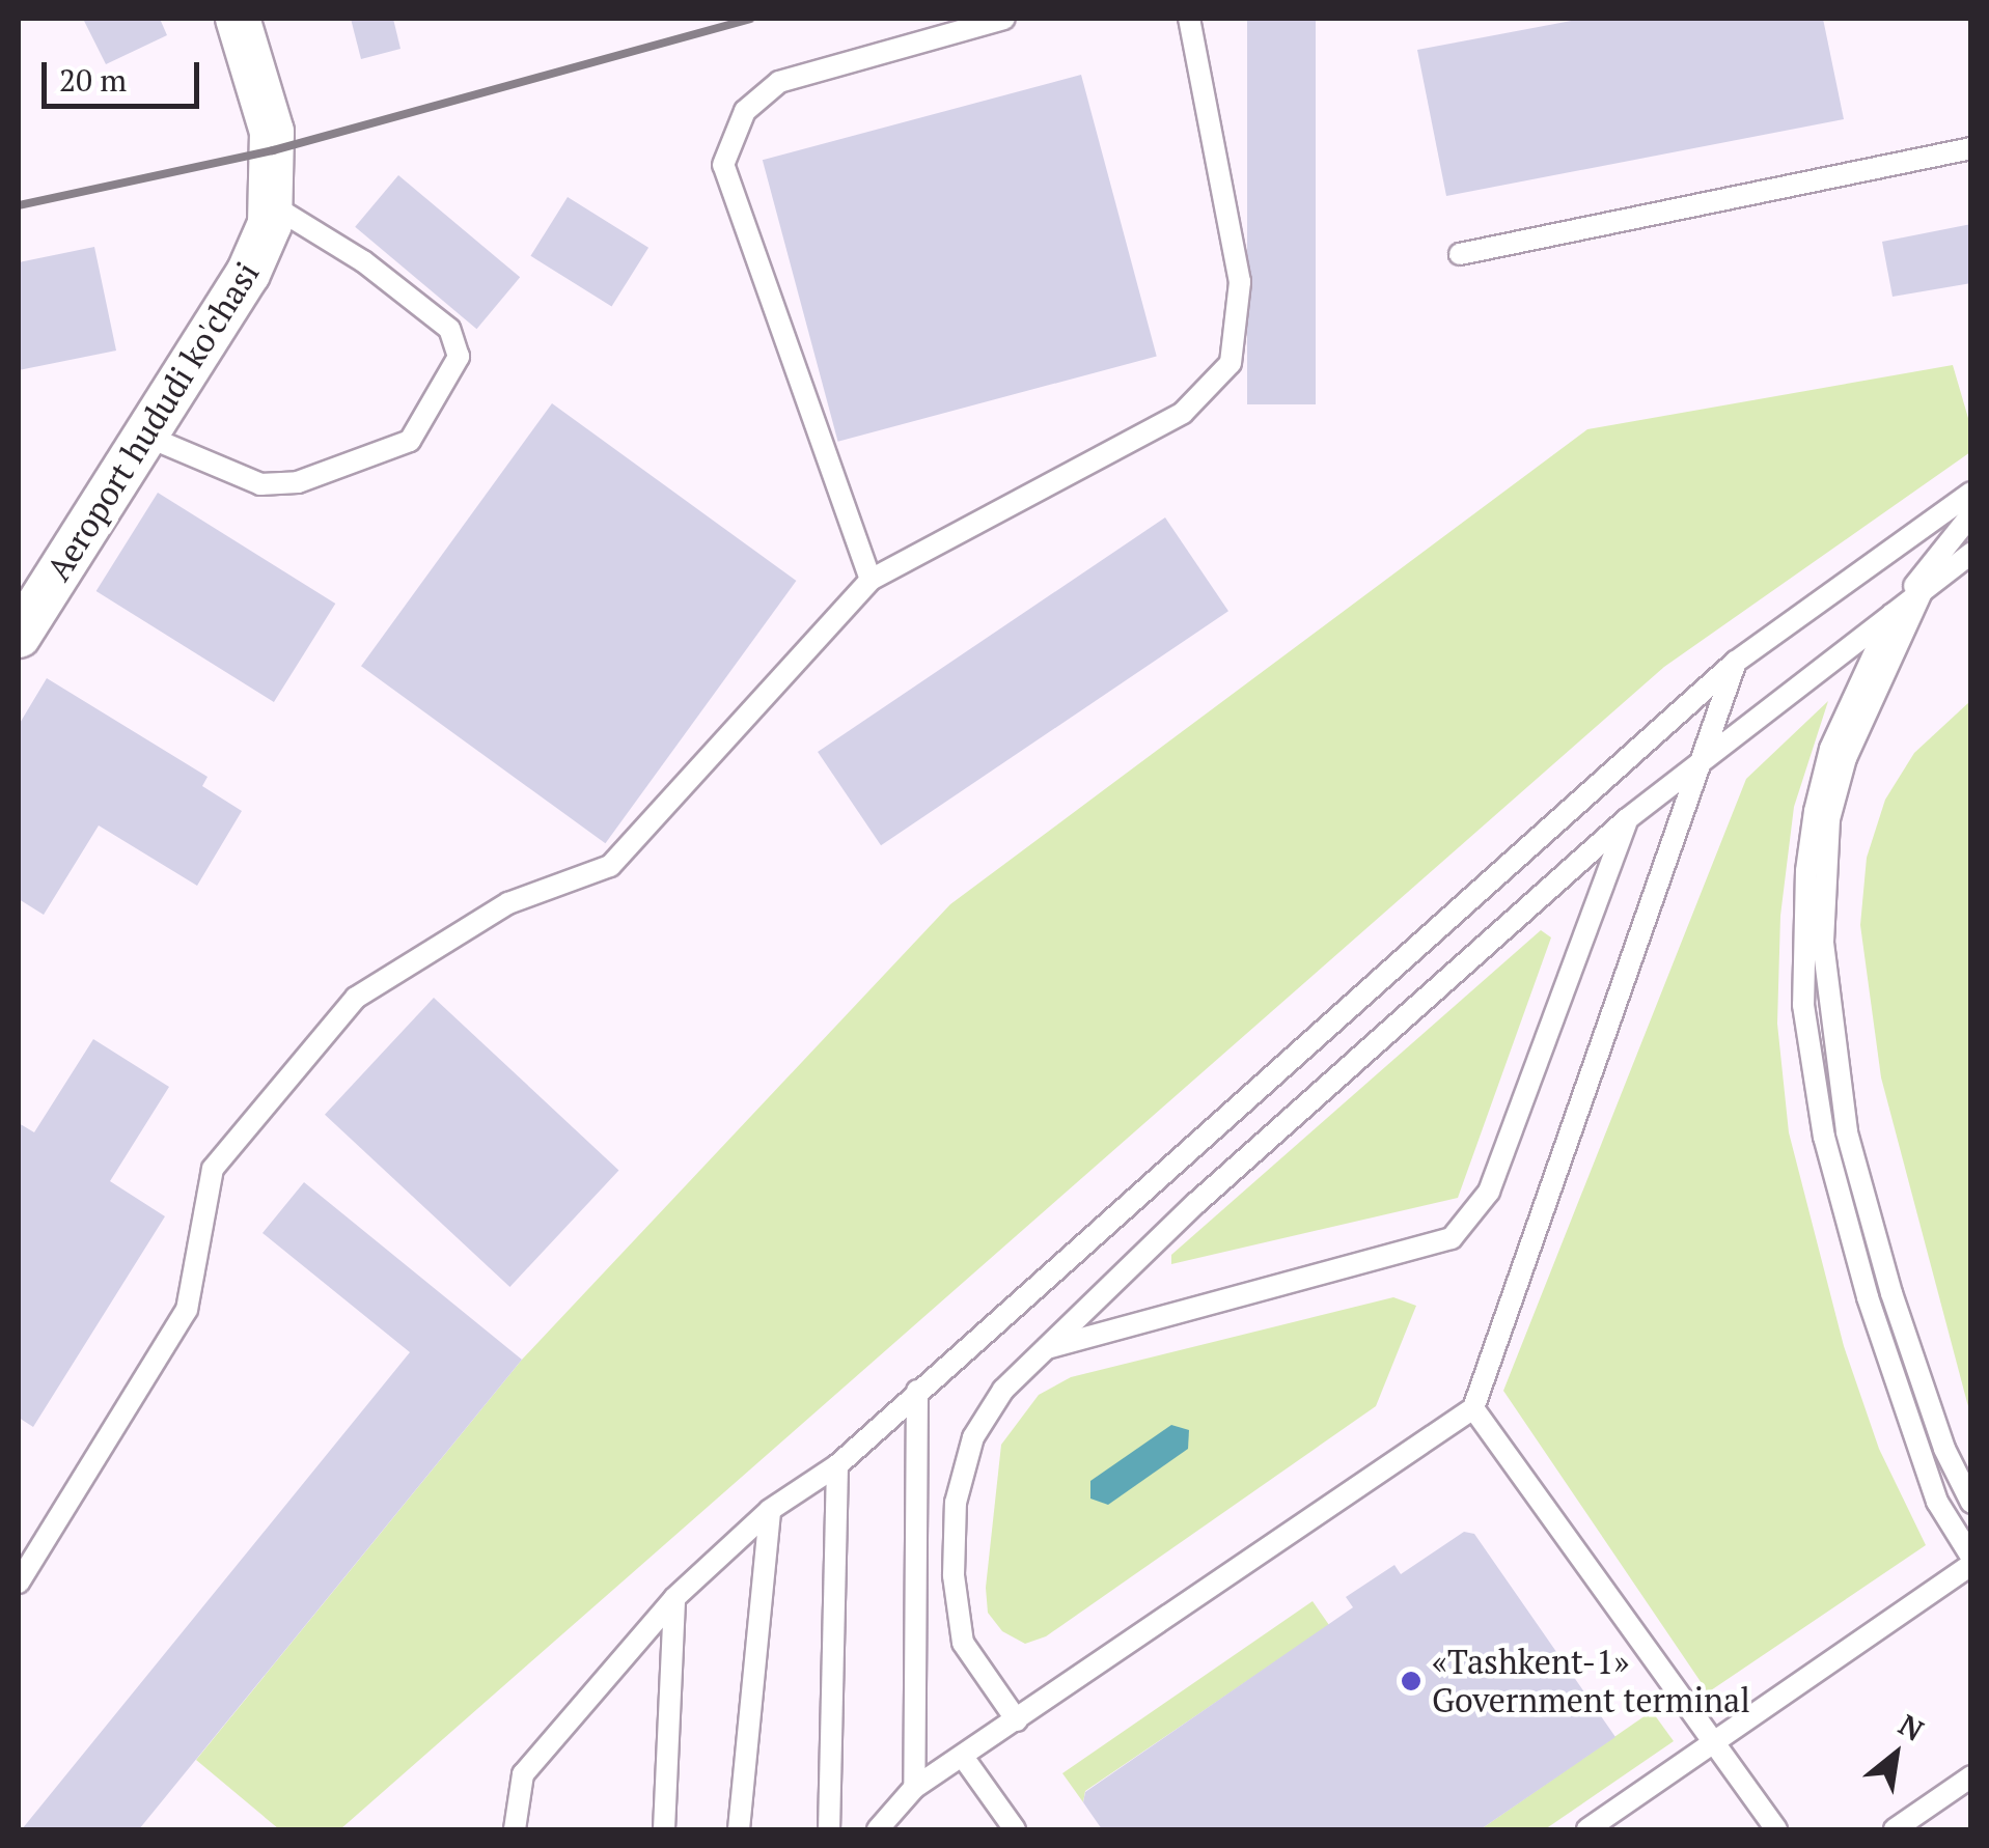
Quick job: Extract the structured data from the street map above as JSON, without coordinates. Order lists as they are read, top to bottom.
{
  "streets": {
    "street": ["Aeroport hududi ko'chasi"]
  },
  "places": ["«Tashkent-1» Government terminal"],
  "scale_bar": "20 m",
  "north": "top right"
}
